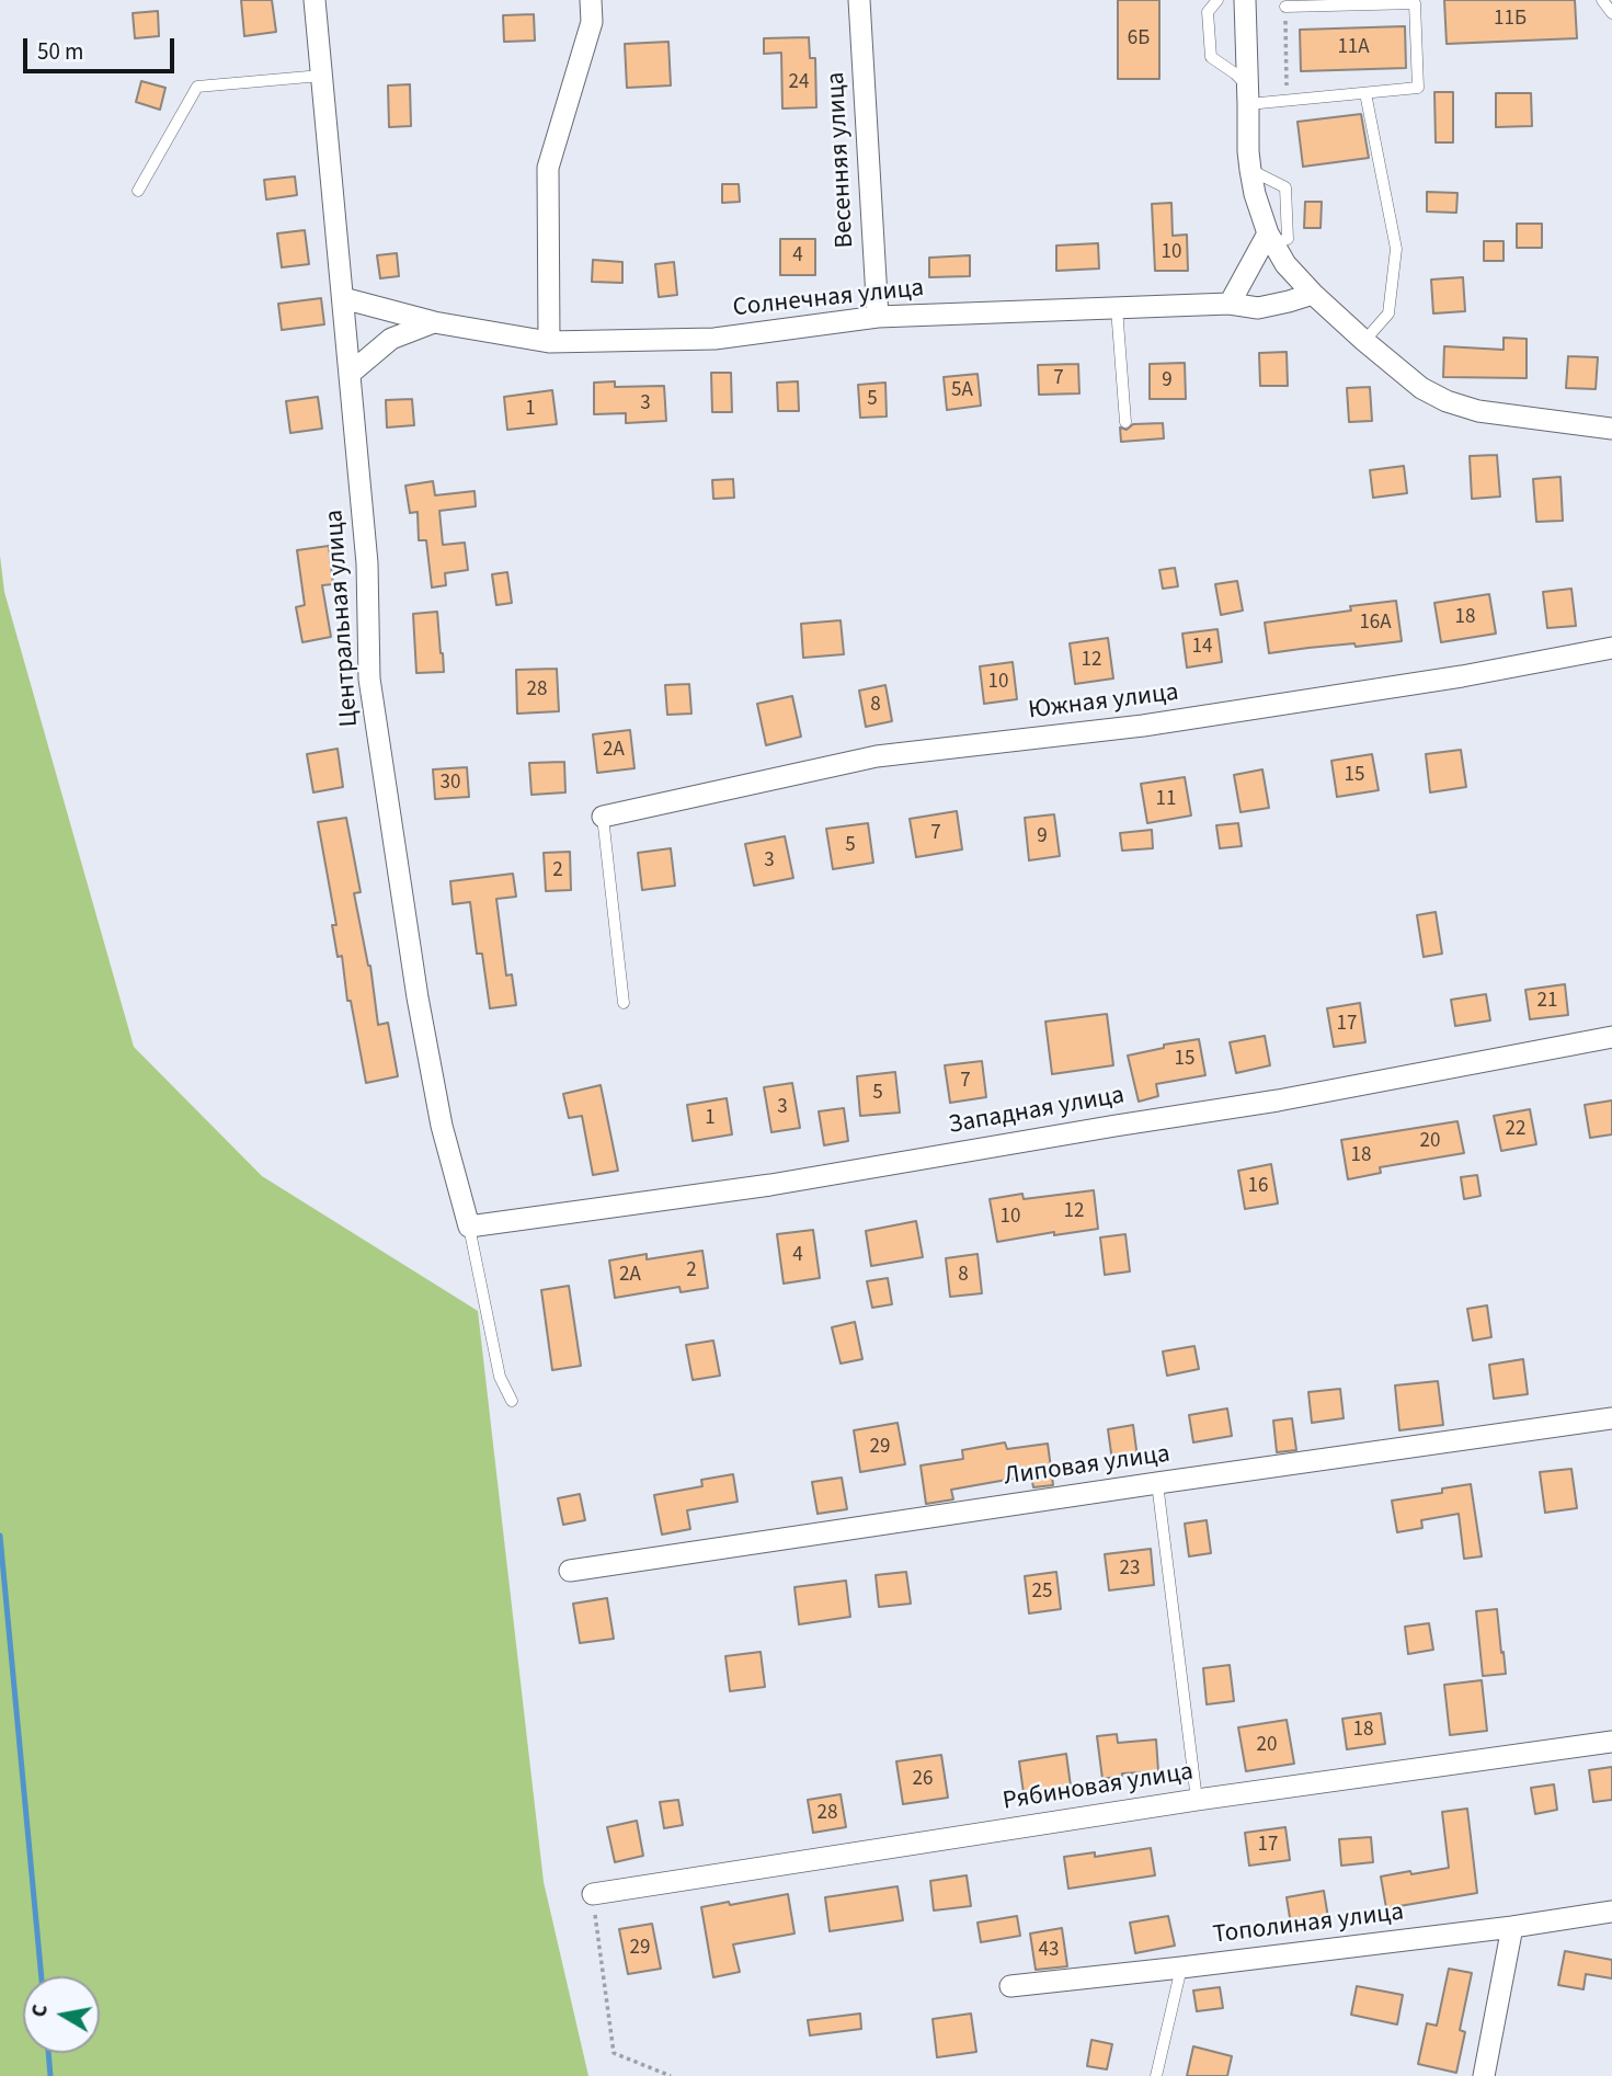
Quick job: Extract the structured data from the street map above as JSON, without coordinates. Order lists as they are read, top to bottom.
{
  "streets": {
    "street": [
      "Весенняя улица",
      "Солнечная улица",
      "Центральная улица",
      "Южная улица",
      "Западная улица",
      "Липовая улица",
      "Рябиновая улица",
      "Тополиная улица"
    ]
  },
  "crossings": [
    ["Весенняя улица", "Солнечная улица"],
    ["Солнечная улица", "Центральная улица"],
    ["Центральная улица", "Западная улица"]
  ],
  "house_numbers": [
    "11Б",
    "6Б",
    "11А",
    "24",
    "10",
    "4",
    "7",
    "9",
    "5А",
    "5",
    "3",
    "1",
    "18",
    "16А",
    "14",
    "12",
    "10",
    "28",
    "8",
    "2А",
    "15",
    "30",
    "11",
    "7",
    "9",
    "5",
    "3",
    "2",
    "21",
    "17",
    "15",
    "7",
    "5",
    "3",
    "1",
    "22",
    "20",
    "18",
    "16",
    "12",
    "10",
    "4",
    "2",
    "2А",
    "8",
    "29",
    "23",
    "25",
    "18",
    "20",
    "26",
    "28",
    "17",
    "29",
    "43"
  ],
  "scale_bar": "50 m",
  "north": "left"
}
